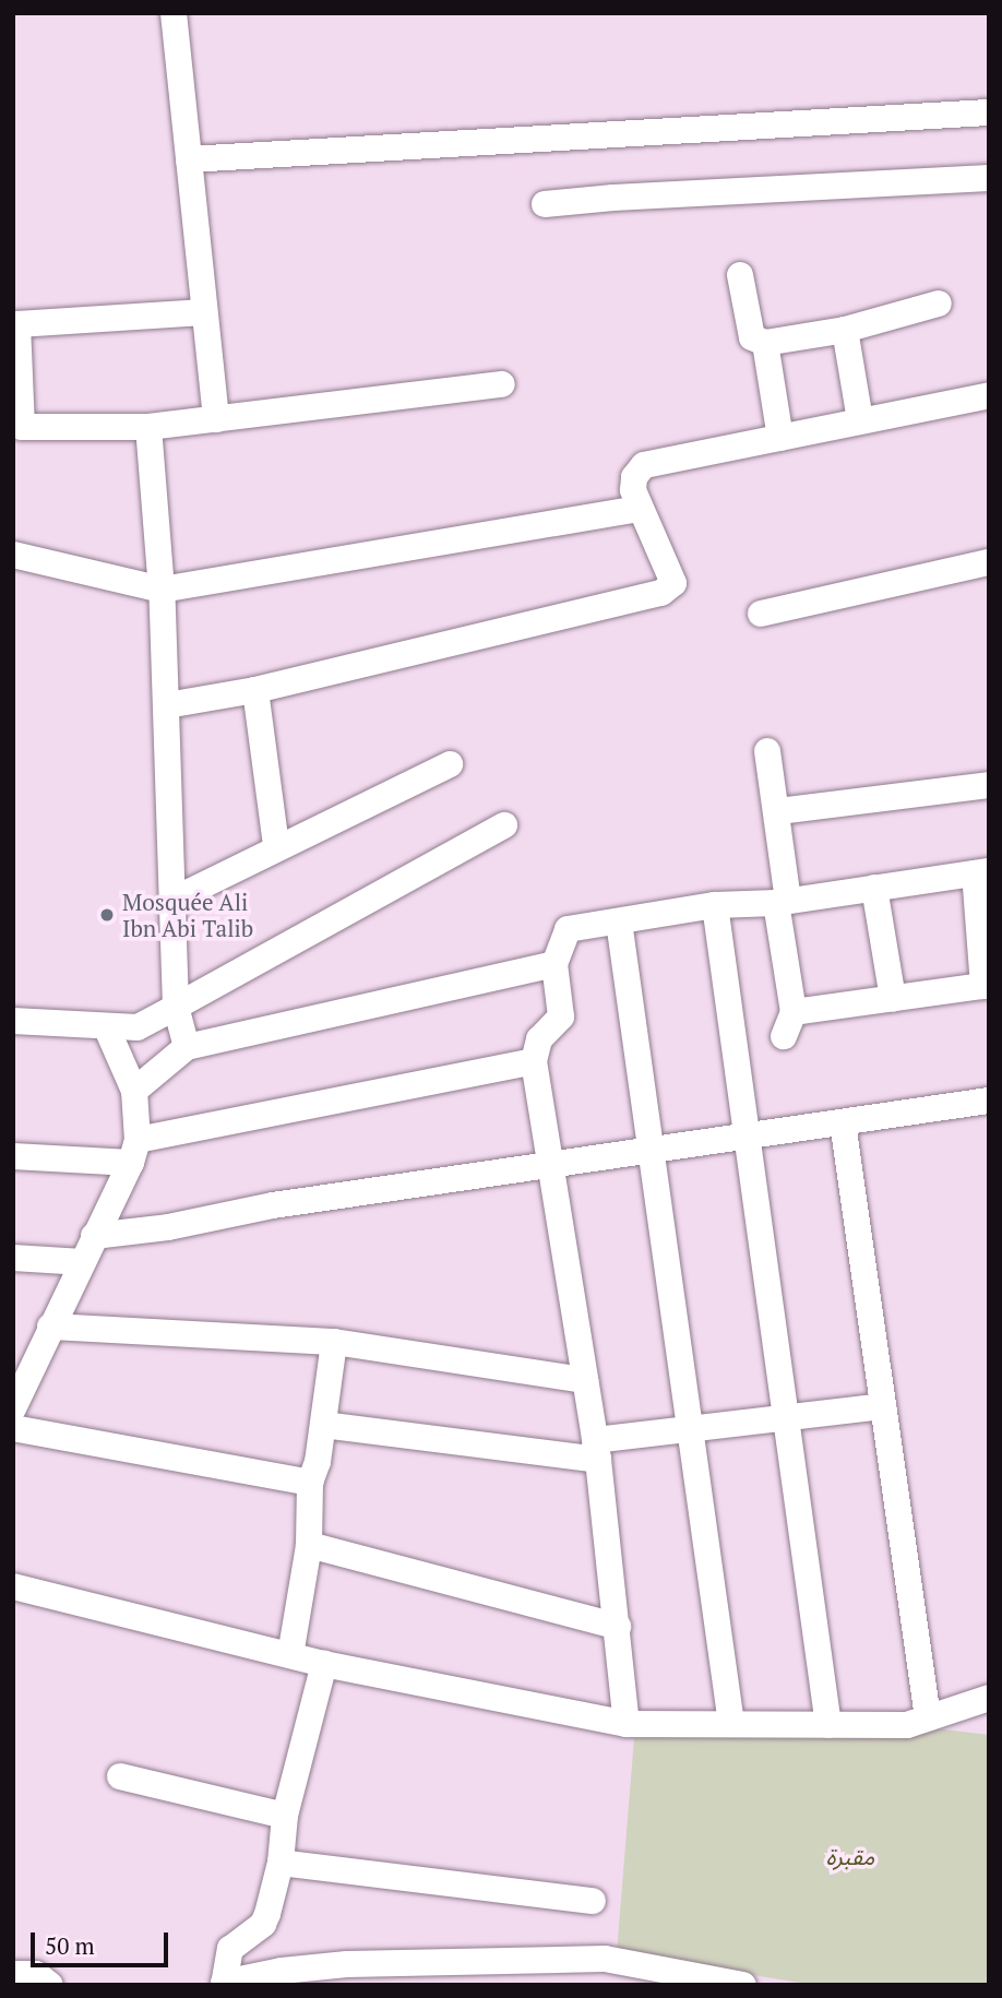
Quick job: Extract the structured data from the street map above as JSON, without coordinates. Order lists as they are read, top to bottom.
{
  "parks": ["مقبرة"],
  "places": ["Mosquée Ali Ibn Abi Talib"],
  "scale_bar": "50 m"
}
